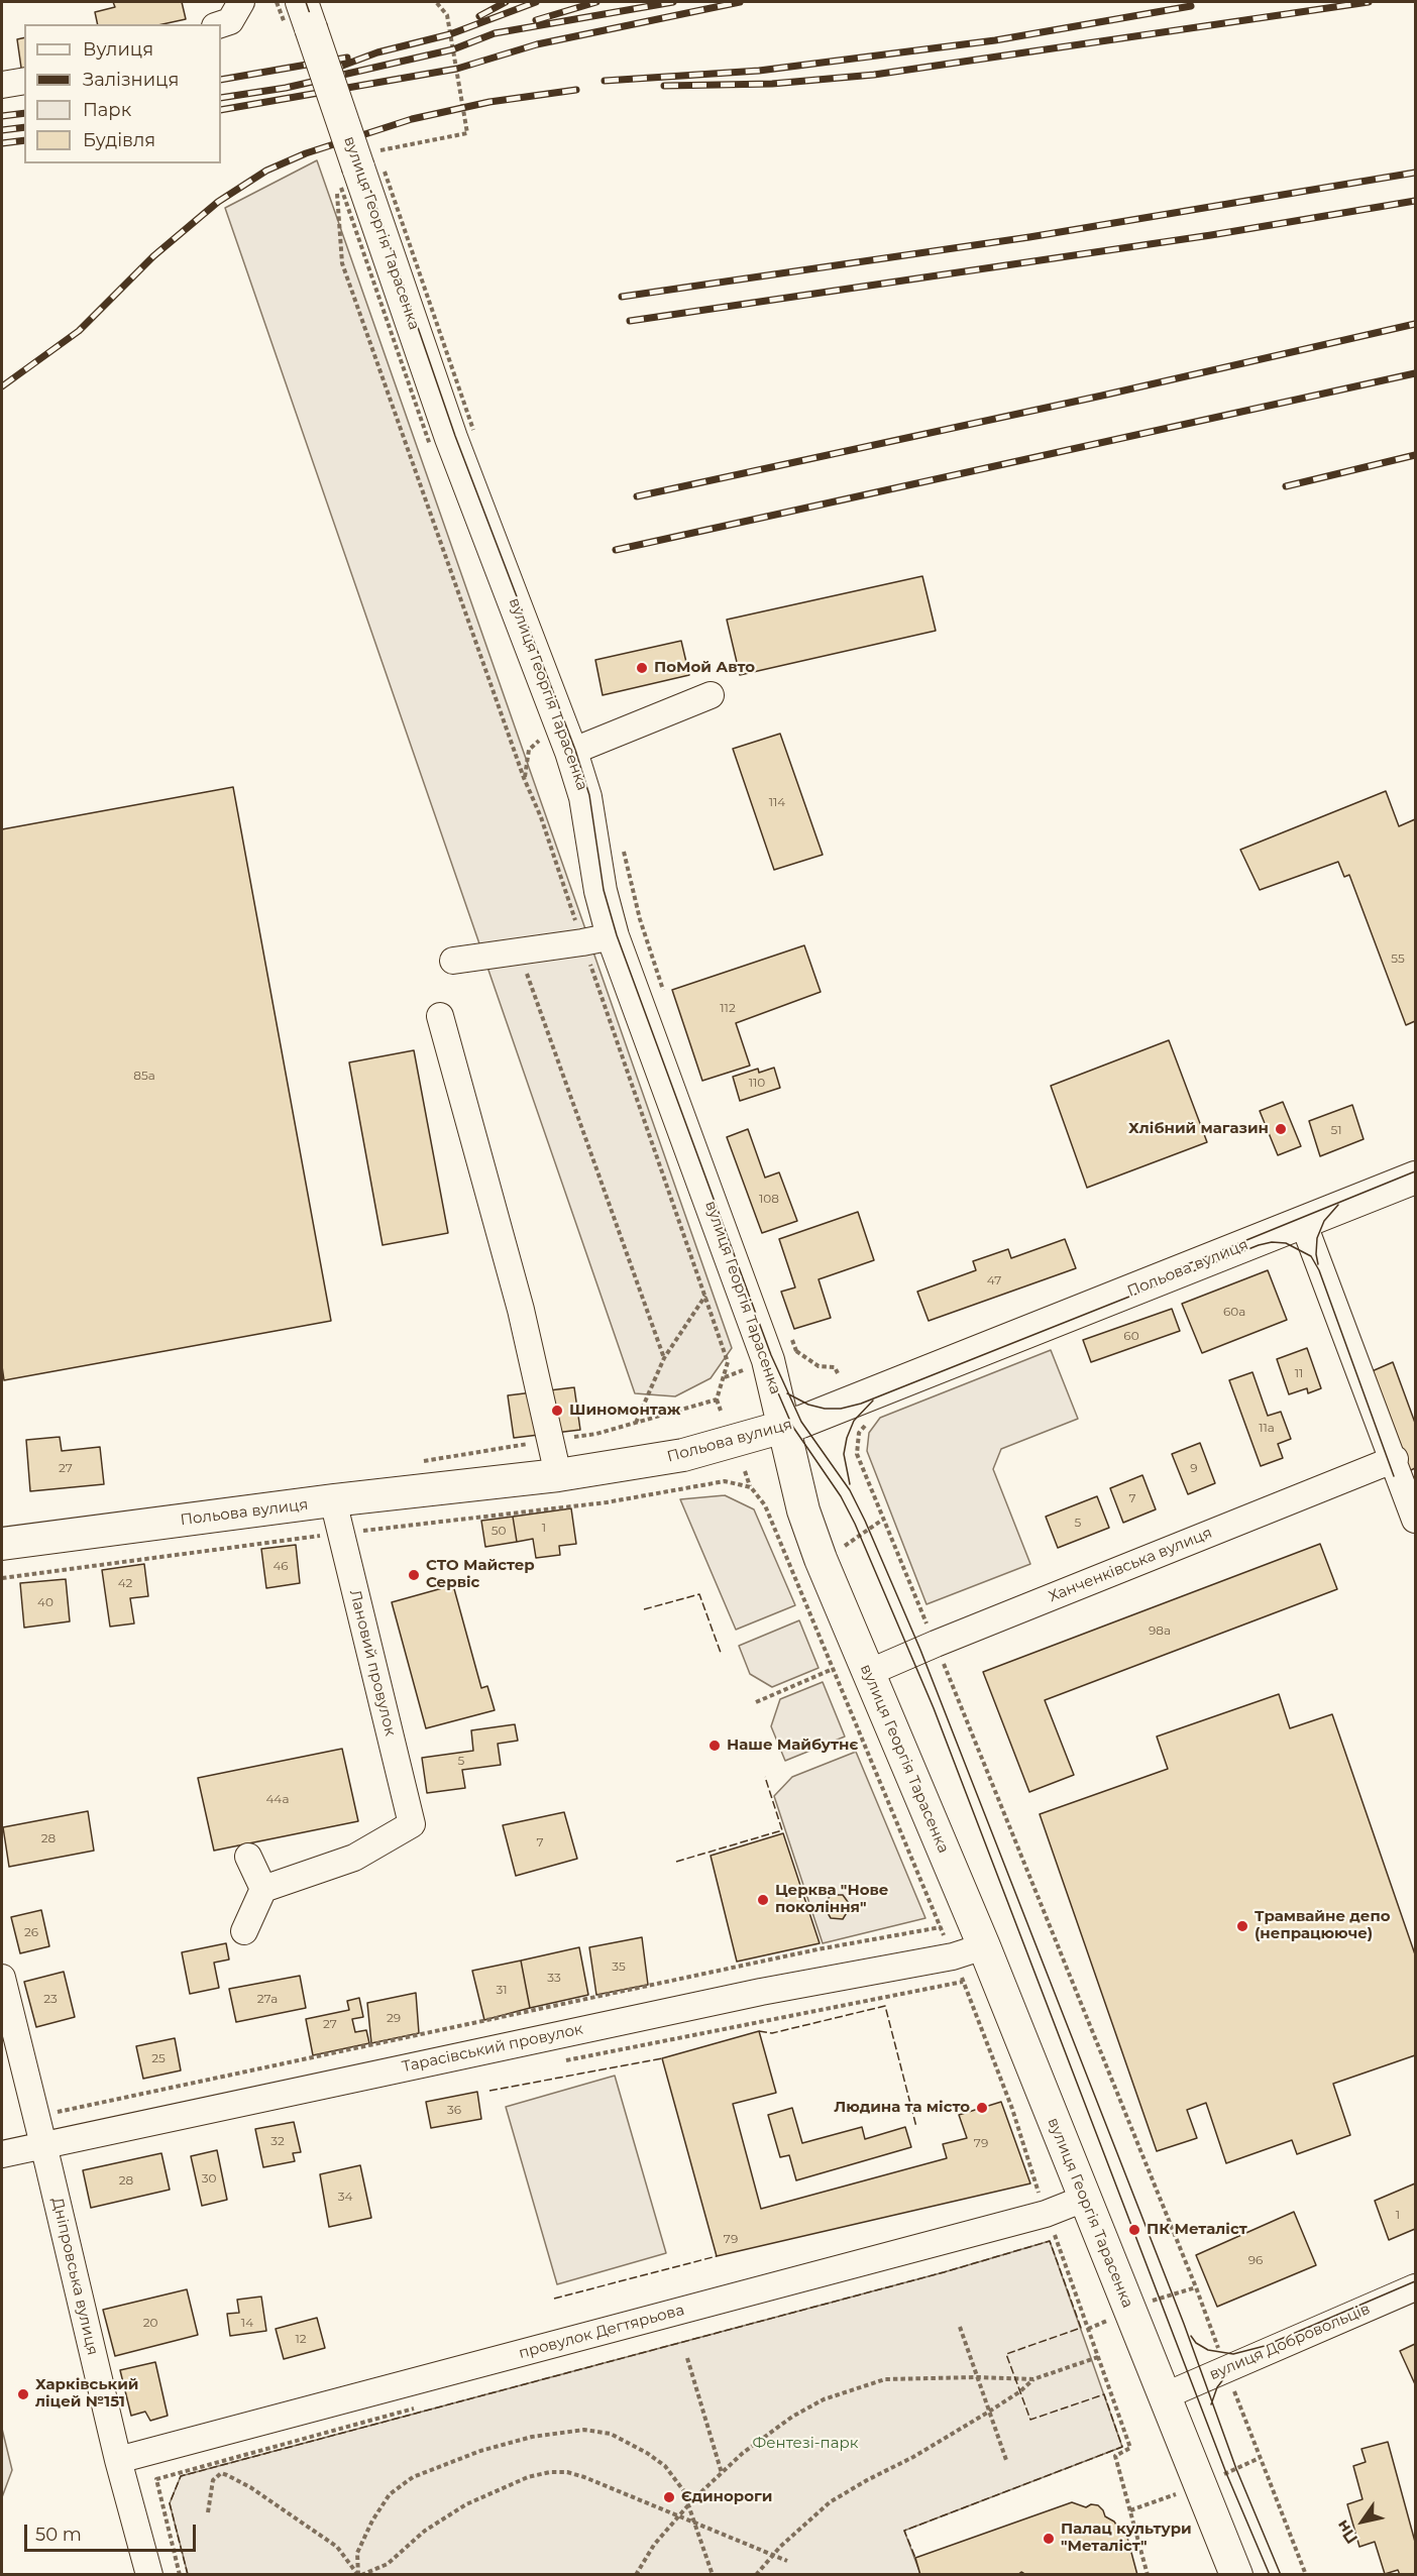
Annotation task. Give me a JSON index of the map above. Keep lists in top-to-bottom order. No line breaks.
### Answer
{"streets":{"main road":["вулиця Георгія Тарасенка","Польова вулиця"],"street":["Ханченківська вулиця","Лановий провулок","Тарасівський провулок","Дніпровська вулиця","провулок Дегтярьова","вулиця Добровольців"]},"crossings":[["вулиця Георгія Тарасенка","Польова вулиця"],["вулиця Георгія Тарасенка","Ханченківська вулиця"],["вулиця Георгія Тарасенка","Тарасівський провулок"],["вулиця Георгія Тарасенка","провулок Дегтярьова"],["вулиця Георгія Тарасенка","вулиця Добровольців"],["Польова вулиця","Лановий провулок"],["Тарасівський провулок","Дніпровська вулиця"],["Дніпровська вулиця","провулок Дегтярьова"]],"parks":["Фентезі-парк"],"places":["ПоМой Авто","Хлібний магазин","Шиномонтаж","СТО Майстер Сервіс","Наше Майбутнє","Церква \"Нове покоління\"","Трамвайне депо (непрацююче)","Людина та місто","ПК Металіст","Харківський ліцей №151","Єдинороги","Палац культури \"Металіст\""],"house_numbers":["114","55","112","85а","110","51","108","47","60а","60","11","11а","27","9","7","5","1","50","46","42","40","98а","5","44а","28","7","26","35","33","31","23","27а","29","27","25","36","32","79","30","28","34","1","79","96","20","14","12"],"legend":["Вулиця","Залізниця","Парк","Будівля"],"scale_bar":"50 m","north":"bottom left"}
